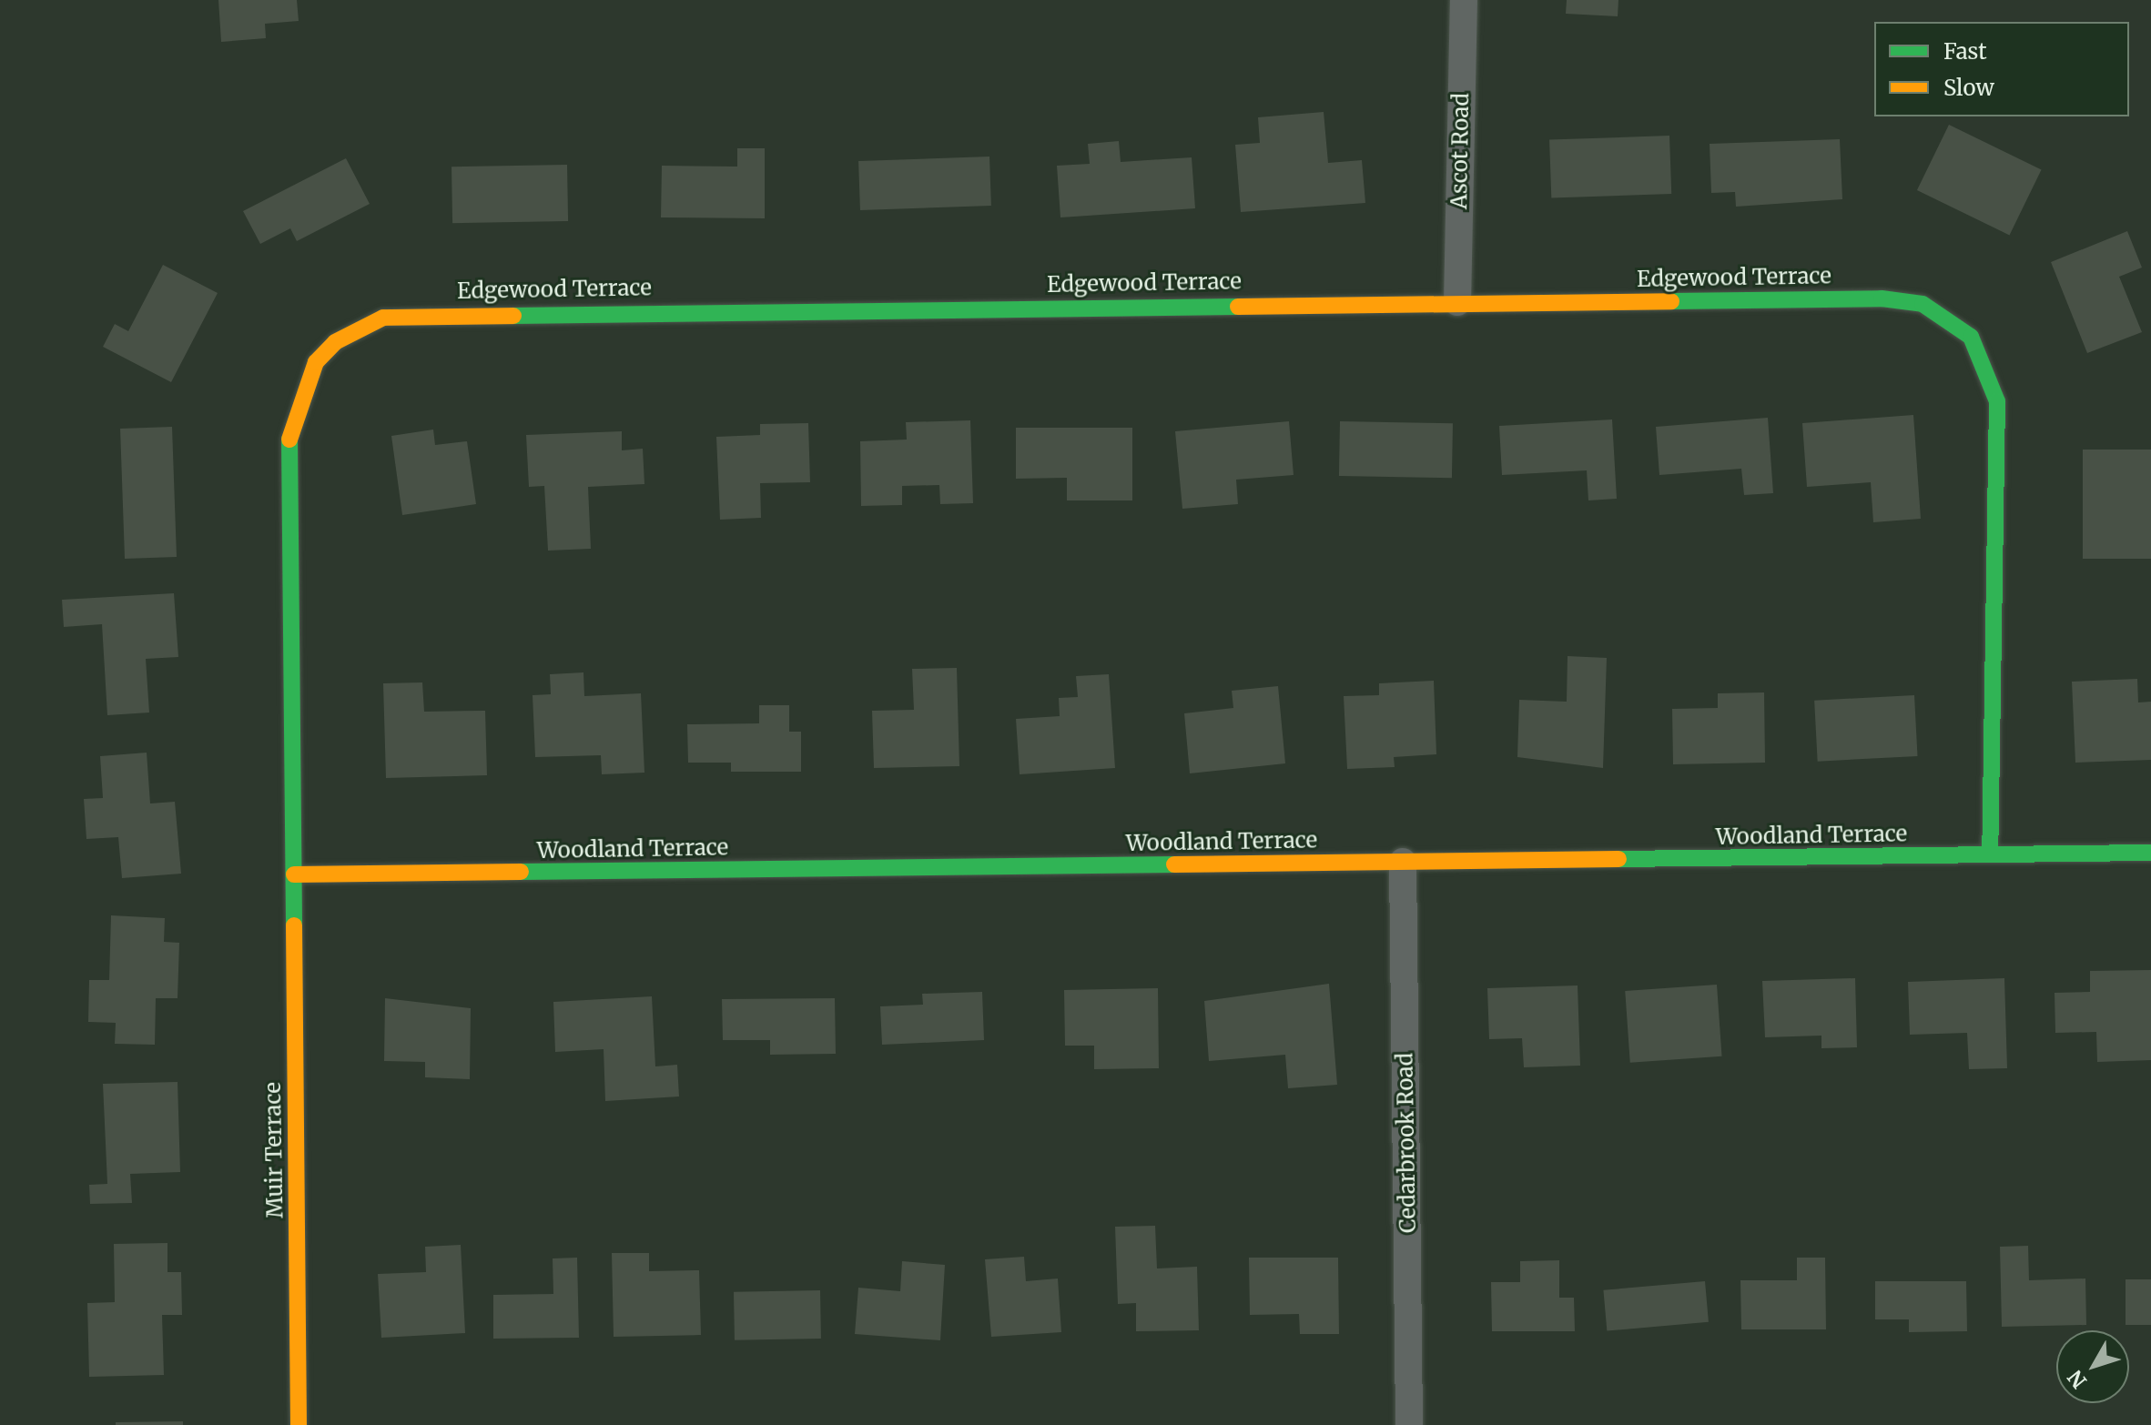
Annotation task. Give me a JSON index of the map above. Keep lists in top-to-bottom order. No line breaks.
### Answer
{"streets":{"street":["Ascot Road","Edgewood Terrace","Woodland Terrace","Cedarbrook Road","Muir Terrace"]},"crossings":[["Ascot Road","Edgewood Terrace"],["Edgewood Terrace","Woodland Terrace"],["Edgewood Terrace","Muir Terrace"],["Woodland Terrace","Cedarbrook Road"],["Woodland Terrace","Muir Terrace"]],"legend":["Fast","Slow"],"north":"bottom left"}
